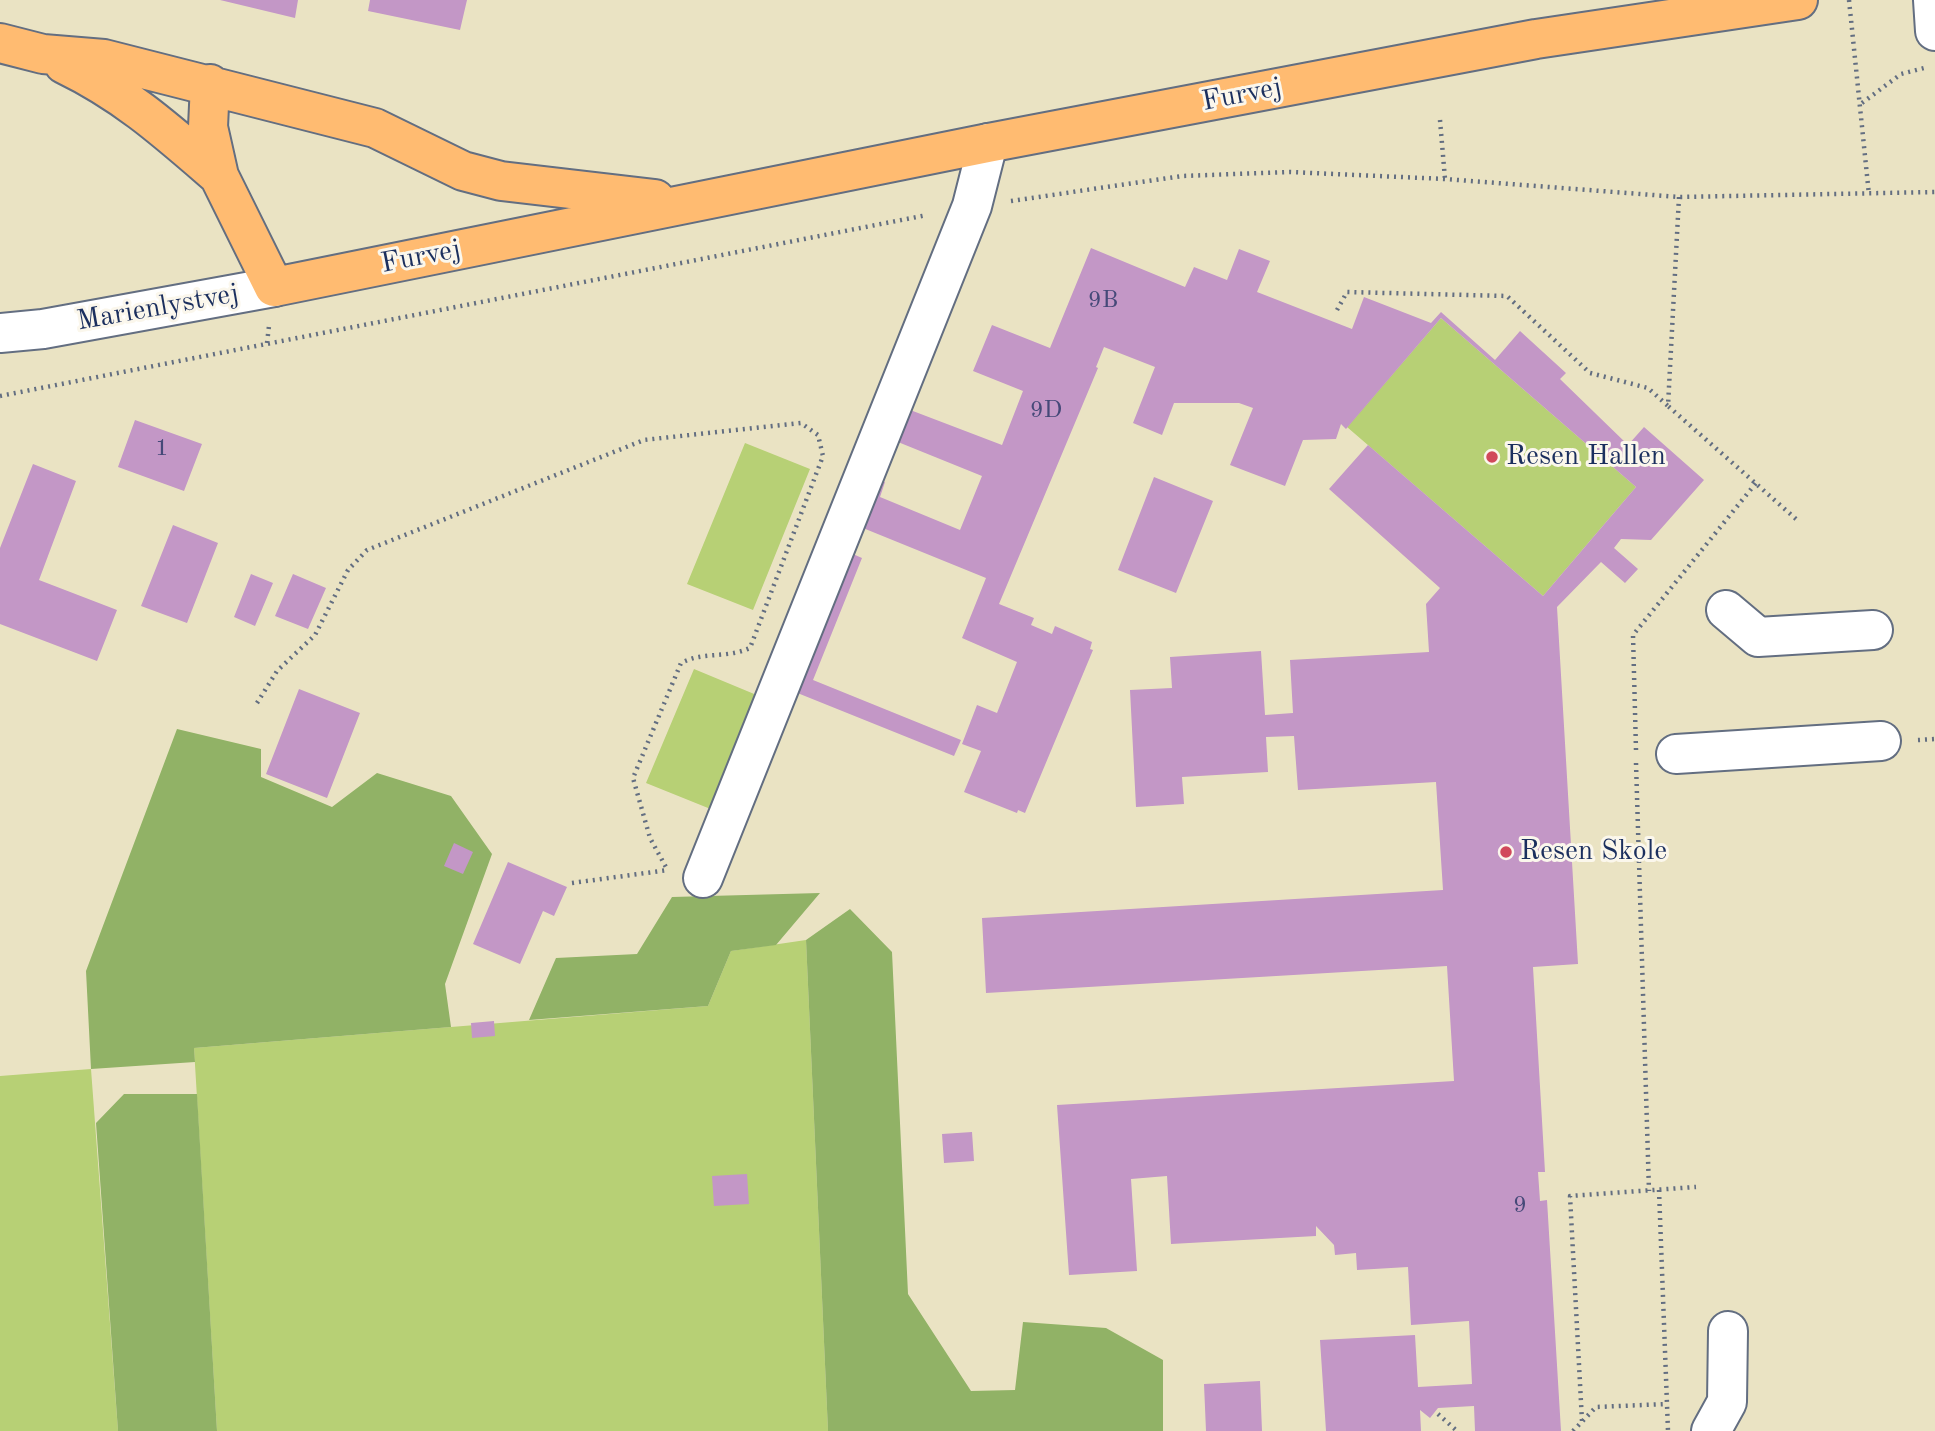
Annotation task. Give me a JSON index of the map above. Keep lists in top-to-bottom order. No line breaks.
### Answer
{"streets":{"main road":["Furvej"],"street":["Marienlystvej"]},"crossings":[["Furvej","Marienlystvej"]],"places":["Resen Hallen","Resen Skole"],"house_numbers":["9B","9D","1","9"]}
